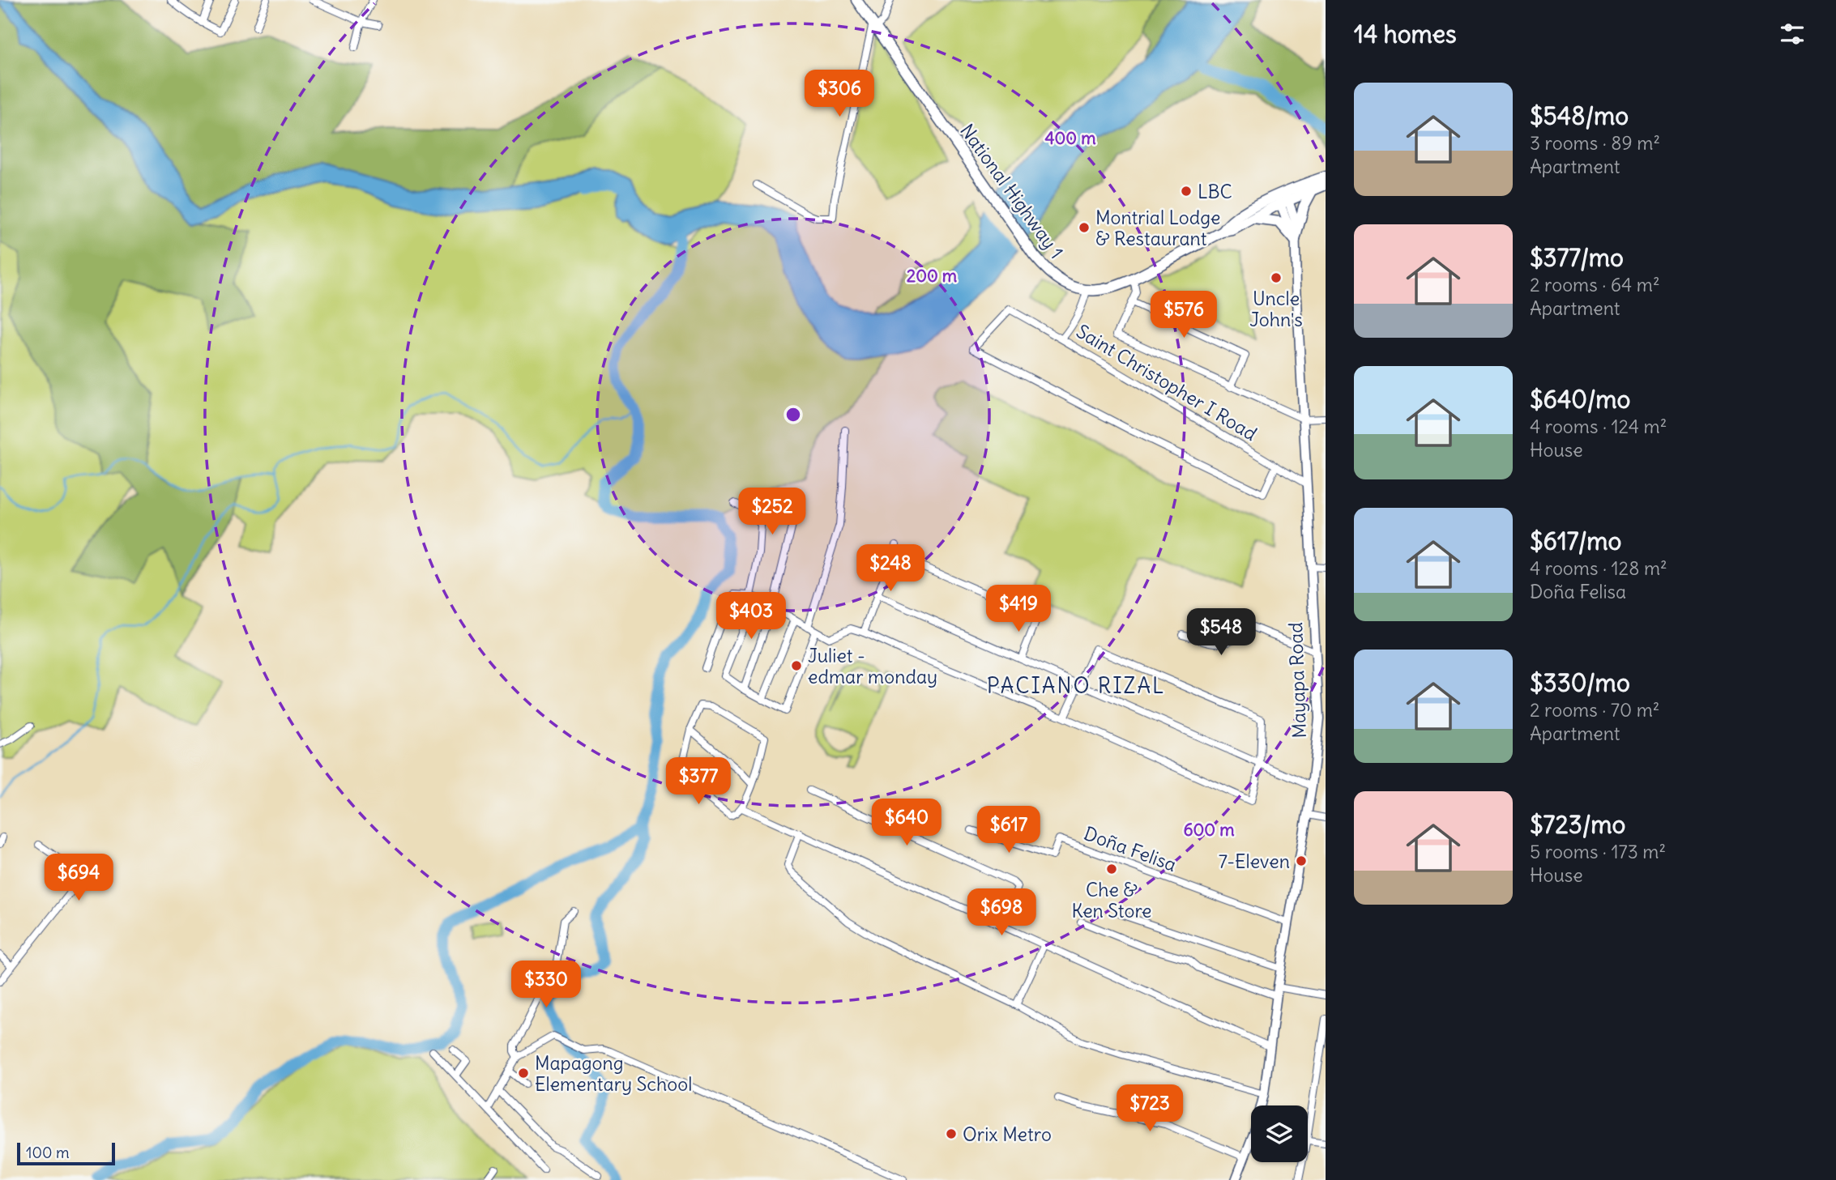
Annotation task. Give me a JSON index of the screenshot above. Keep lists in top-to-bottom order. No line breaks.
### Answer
{"streets":{"highway":["National Highway 1"],"main road":["Mayapa Road"],"street":["Saint Christopher I Road","Doña Felisa"]},"crossings":[["National Highway 1","Mayapa Road"],["Saint Christopher I Road","Mayapa Road"],["Mayapa Road","Doña Felisa"]],"districts":["PACIANO RIZAL"],"places":["LBC","Montrial Lodge & Restaurant","Uncle John's","Juliet - edmar monday","7-Eleven","Che & Ken Store","Mapagong Elementary School","Orix Metro"],"scale_bar":"100 m","page":{"heading":"14 homes","list":[{"name":"$548/mo","note":"3 rooms · 89 m² · Apartment"},{"name":"$377/mo","note":"2 rooms · 64 m² · Apartment"},{"name":"$640/mo","note":"4 rooms · 124 m² · House"},{"name":"$617/mo","note":"4 rooms · 128 m² · Doña Felisa"},{"name":"$330/mo","note":"2 rooms · 70 m² · Apartment"},{"name":"$723/mo","note":"5 rooms · 173 m² · House"}],"price":["$306","$576","$252","$248","$419","$403","$548","$377","$640","$617","$694","$698","$330","$723"],"scale":"100 m"},"rings":["400 m","200 m","600 m"]}
